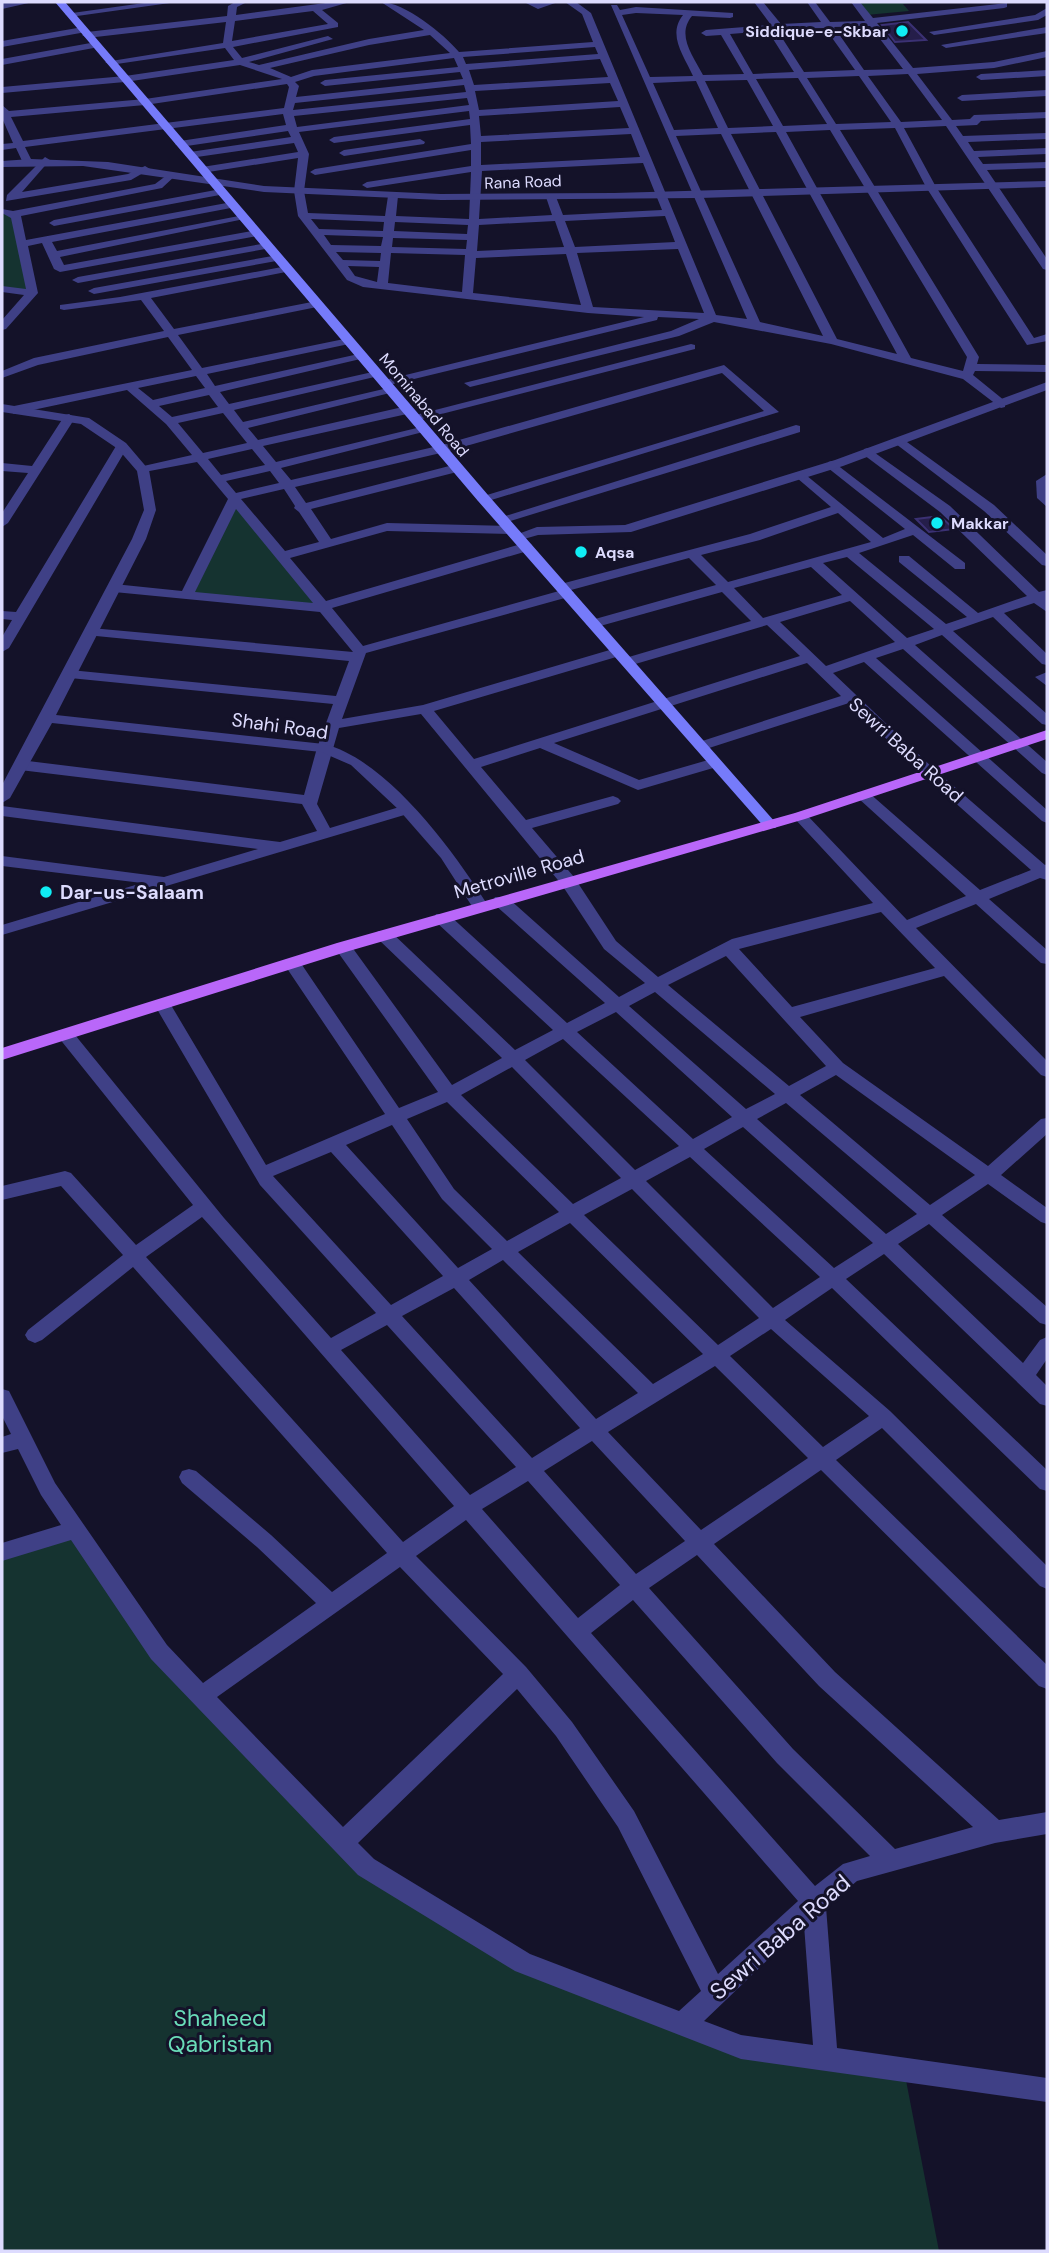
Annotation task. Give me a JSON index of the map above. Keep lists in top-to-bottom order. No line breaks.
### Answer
{"streets":{"main road":["Mominabad Road","Metroville Road"],"street":["Rana Road","Shahi Road","Sewri Baba Road"]},"crossings":[["Rana Road","Mominabad Road"],["Mominabad Road","Metroville Road"],["Shahi Road","Metroville Road"],["Sewri Baba Road","Metroville Road"]],"parks":["Shaheed Qabristan"],"places":["Siddique-e-Skbar","Makkar","Aqsa","Dar-us-Salaam"]}
